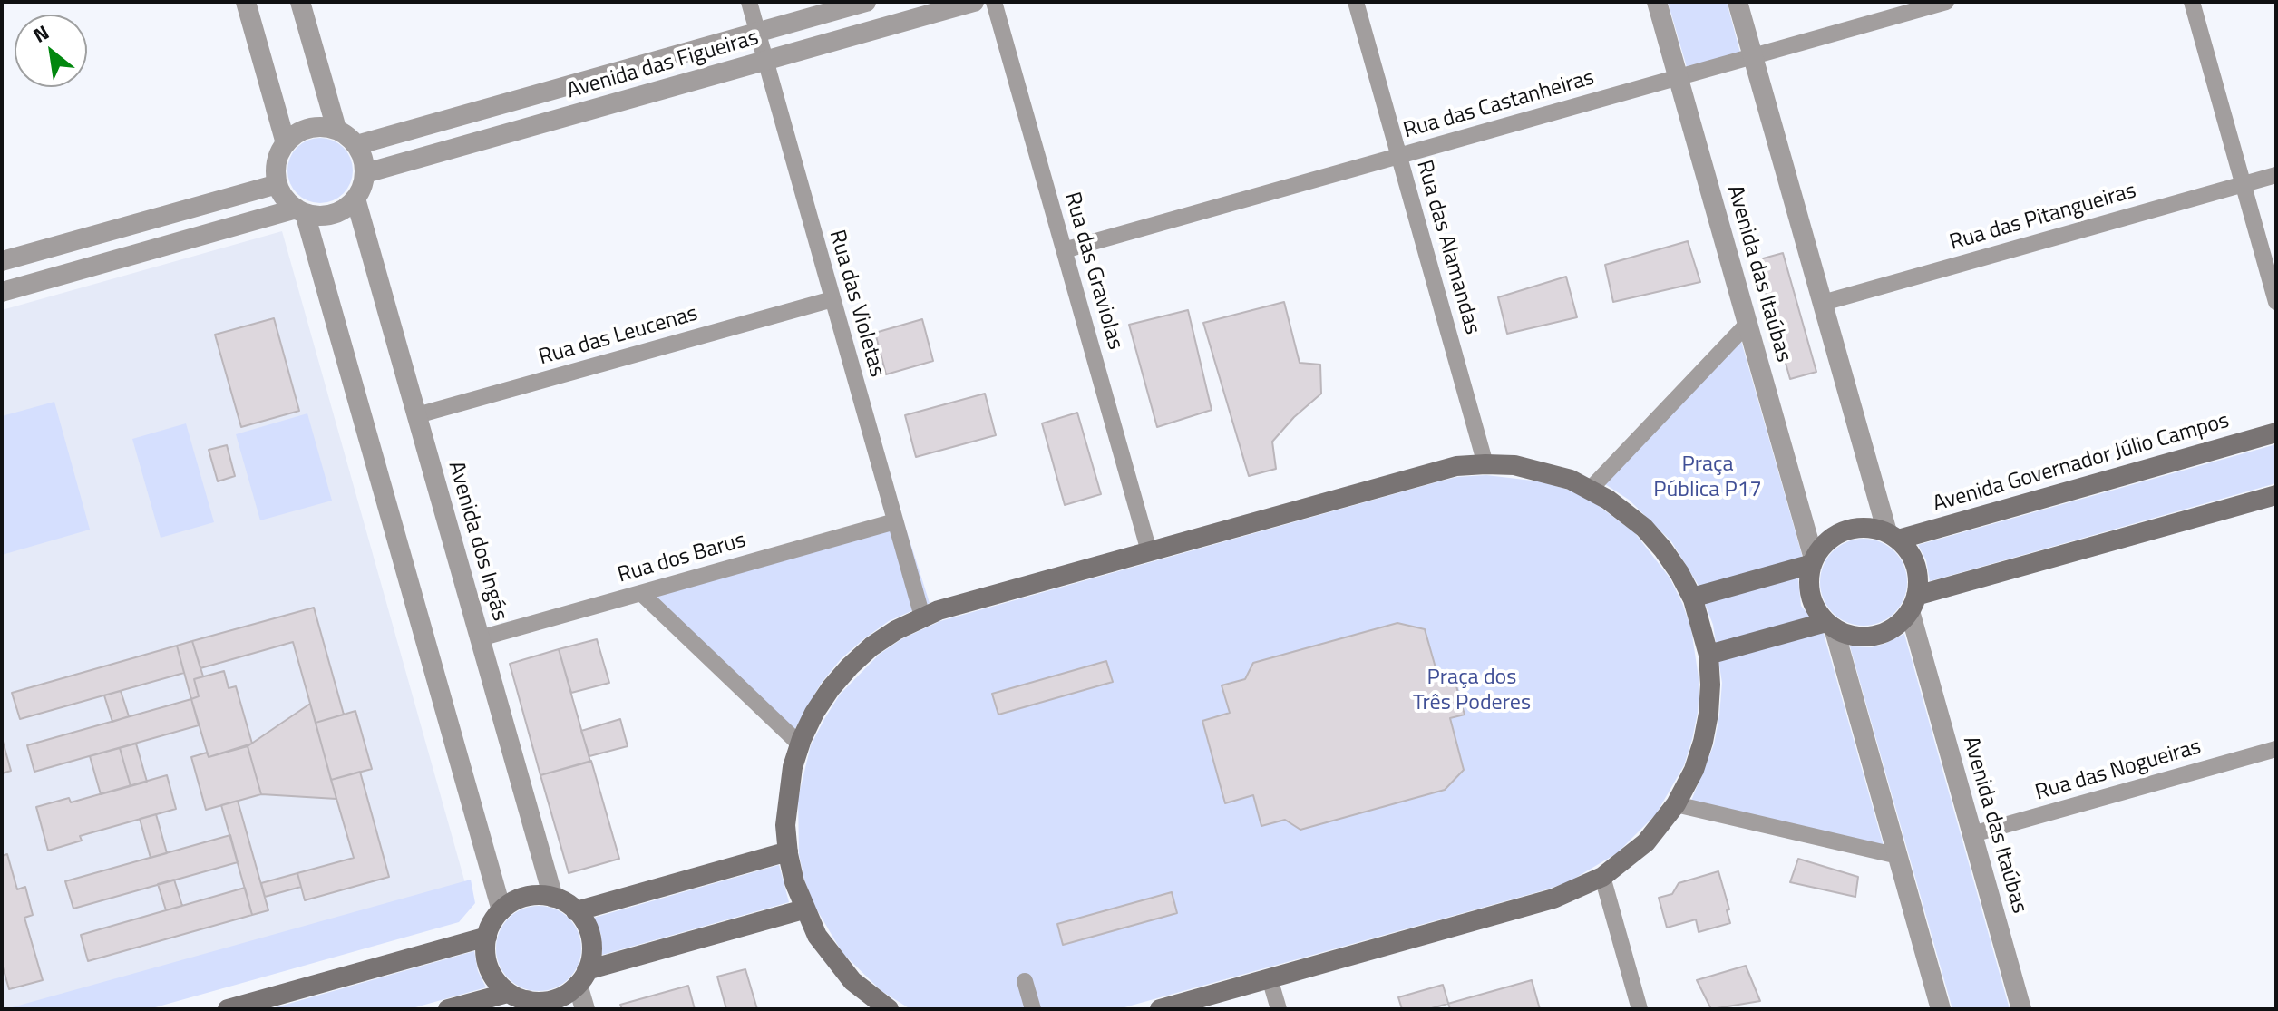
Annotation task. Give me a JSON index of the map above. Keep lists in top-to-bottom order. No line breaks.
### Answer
{"streets":{"main road":["Avenida Governador Júlio Campos"],"street":["Avenida das Figueiras","Rua das Castanheiras","Rua das Pitangueiras","Rua das Alamandas","Rua das Graviolas","Avenida das Itaúbas","Rua das Violetas","Rua das Leucenas","Avenida dos Ingás","Rua dos Barus","Rua das Nogueiras"]},"crossings":[["Avenida das Figueiras","Rua das Violetas"],["Avenida das Figueiras","Avenida dos Ingás"],["Rua das Castanheiras","Rua das Alamandas"],["Rua das Castanheiras","Rua das Graviolas"],["Rua das Castanheiras","Avenida das Itaúbas"],["Avenida das Itaúbas","Avenida Governador Júlio Campos"],["Avenida das Itaúbas","Rua das Nogueiras"],["Rua das Violetas","Rua das Leucenas"],["Rua das Violetas","Rua dos Barus"],["Rua das Leucenas","Avenida dos Ingás"],["Avenida dos Ingás","Rua dos Barus"]],"parks":["Praça Pública P17","Praça dos Três Poderes"],"north":"top left"}
